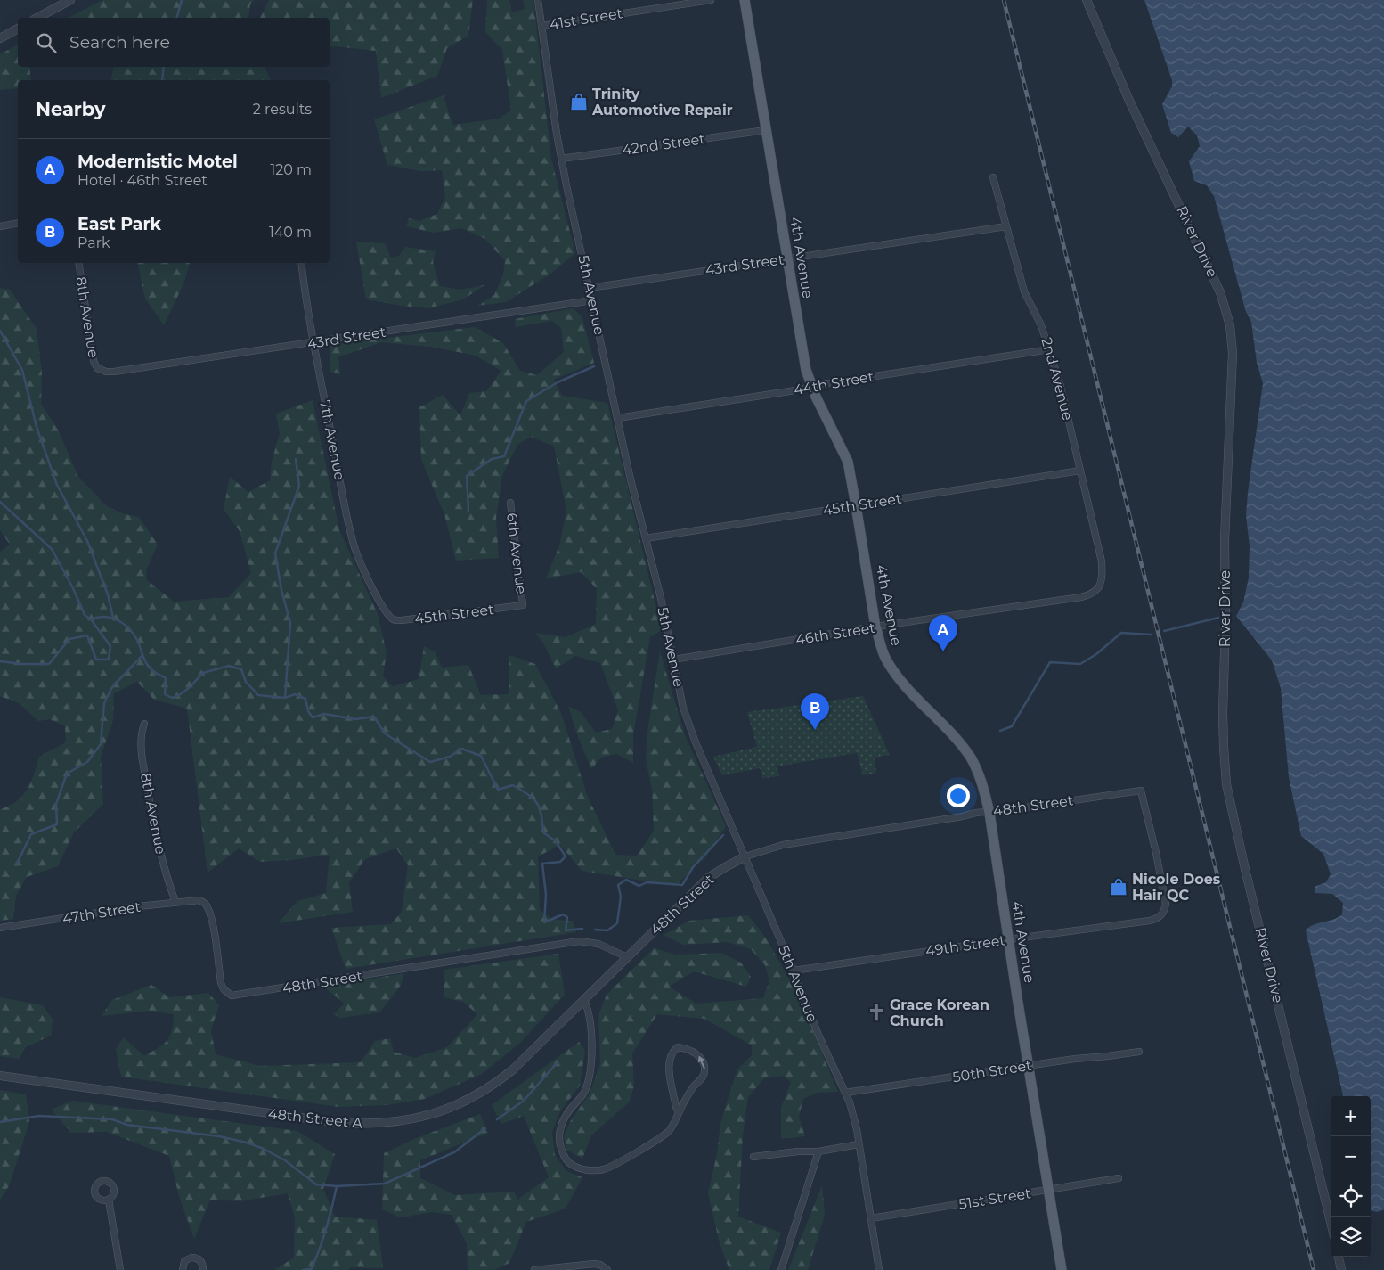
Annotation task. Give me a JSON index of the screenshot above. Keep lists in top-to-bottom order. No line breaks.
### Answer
{"streets":{"main road":["4th Avenue"],"street":["41st Street","42nd Street","River Drive","43rd Street","5th Avenue","8th Avenue","2nd Avenue","44th Street","7th Avenue","45th Street","6th Avenue","46th Street","48th Street","47th Street","49th Street","50th Street","48th Street A","51st Street"]},"crossings":[["41st Street","5th Avenue"],["42nd Street","4th Avenue"],["42nd Street","5th Avenue"],["4th Avenue","43rd Street"],["4th Avenue","44th Street"],["4th Avenue","45th Street"],["4th Avenue","46th Street"],["4th Avenue","48th Street"],["4th Avenue","49th Street"],["4th Avenue","50th Street"],["4th Avenue","51st Street"],["43rd Street","5th Avenue"],["43rd Street","8th Avenue"],["43rd Street","2nd Avenue"],["43rd Street","7th Avenue"],["5th Avenue","44th Street"],["5th Avenue","45th Street"],["5th Avenue","46th Street"],["5th Avenue","48th Street"],["5th Avenue","49th Street"],["5th Avenue","50th Street"],["5th Avenue","51st Street"],["8th Avenue","47th Street"],["2nd Avenue","44th Street"],["2nd Avenue","45th Street"],["2nd Avenue","46th Street"],["7th Avenue","45th Street"],["45th Street","6th Avenue"],["48th Street","47th Street"],["48th Street","49th Street"],["48th Street","48th Street A"]],"places":{"shop":["Trinity Automotive Repair","Nicole Does Hair QC"],"church":["Grace Korean Church"]},"page":{"search":"Search here","heading":["Nearby","2 results"],"list":[{"mark":"A","name":"Modernistic Motel","note":"Hotel · 46th Street","value":"120 m"},{"mark":"B","name":"East Park","note":"Park","value":"140 m"}],"pins":["A","B"],"map_buttons":["+","−"]}}
